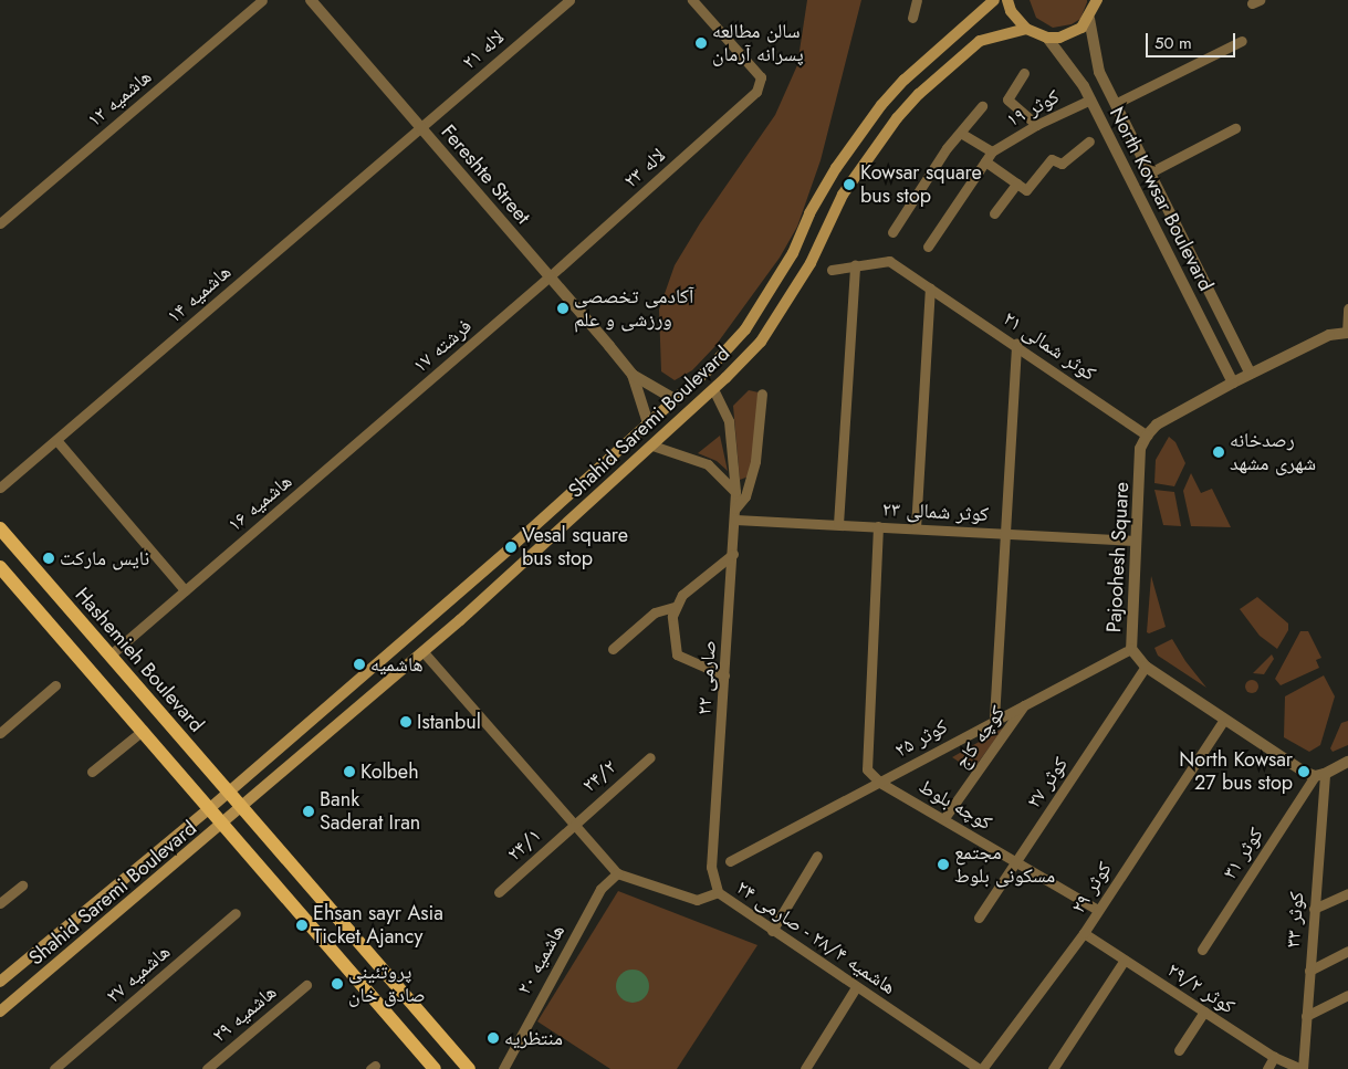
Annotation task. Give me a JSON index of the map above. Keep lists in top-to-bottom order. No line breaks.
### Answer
{"streets":{"main road":["Shahid Saremi Boulevard","Hashemieh Boulevard"],"street":["لاله ۲۱","هاشمیه ۱۲","کوثر ۱۹","لاله ۲۳","Fereshte Street","North Kowsar Boulevard","هاشمیه ۱۴","فرشته ۱۷","کوثر شمالی ۲۱","هاشمیه ۱۶","کوثر شمالی ۲۳","Pajoohesh Square","صارمی ۲۲","کوچه کاج","کوثر ۲۵","۲۴/۲","کوثر ۲۷","کوچه بلوط","۲۴/۱","کوثر ۳۱","کوثر ۲۹","کوثر ۳۳","هاشمیه ۲۸/۴ - صارمی ۲۴","هاشمیه ۲۰","هاشمیه ۲۷","کوثر ۲۹/۲","هاشمیه ۲۹"]},"crossings":[["لاله ۲۱","Fereshte Street"],["لاله ۲۱","هاشمیه ۱۴"],["کوثر ۱۹","North Kowsar Boulevard"],["لاله ۲۳","Fereshte Street"],["لاله ۲۳","فرشته ۱۷"],["Fereshte Street","هاشمیه ۱۴"],["Fereshte Street","فرشته ۱۷"],["Fereshte Street","Shahid Saremi Boulevard"],["فرشته ۱۷","هاشمیه ۱۶"],["کوثر شمالی ۲۱","Pajoohesh Square"],["Shahid Saremi Boulevard","Hashemieh Boulevard"],["Shahid Saremi Boulevard","صارمی ۲۲"],["هاشمیه ۱۶","Hashemieh Boulevard"],["کوثر شمالی ۲۳","Pajoohesh Square"],["کوثر شمالی ۲۳","صارمی ۲۲"],["Pajoohesh Square","کوثر ۲۵"],["Pajoohesh Square","کوثر ۲۷"],["Pajoohesh Square","کوثر ۳۱"],["Pajoohesh Square","کوثر ۲۹"],["Pajoohesh Square","کوثر ۳۳"],["صارمی ۲۲","هاشمیه ۲۸/۴ - صارمی ۲۴"],["کوچه کاج","کوثر ۲۵"],["کوچه کاج","کوچه بلوط"],["کوثر ۲۵","کوچه بلوط"],["۲۴/۲","۲۴/۱"],["کوثر ۲۷","کوچه بلوط"],["کوچه بلوط","کوثر ۲۹"],["کوثر ۳۱","کوثر ۳۳"],["کوثر ۲۹","هاشمیه ۲۸/۴ - صارمی ۲۴"],["کوثر ۲۹","کوثر ۲۹/۲"],["کوثر ۳۳","کوثر ۲۹/۲"],["هاشمیه ۲۸/۴ - صارمی ۲۴","هاشمیه ۲۰"]],"places":["سالن مطالعه پسرانه آرمان","Kowsar square bus stop","آکادمی تخصصی ورزشی و علم","رصدخانه شهری مشهد","Vesal square bus stop","نایس مارکت","هاشمیه","Istanbul","Kolbeh","North Kowsar 27 bus stop","Bank Saderat Iran","مجتمع مسکونی بلوط","Ehsan sayr Asia Ticket Ajancy","پروتئینی صادق خان","منتظریه"],"scale_bar":"50 m"}
